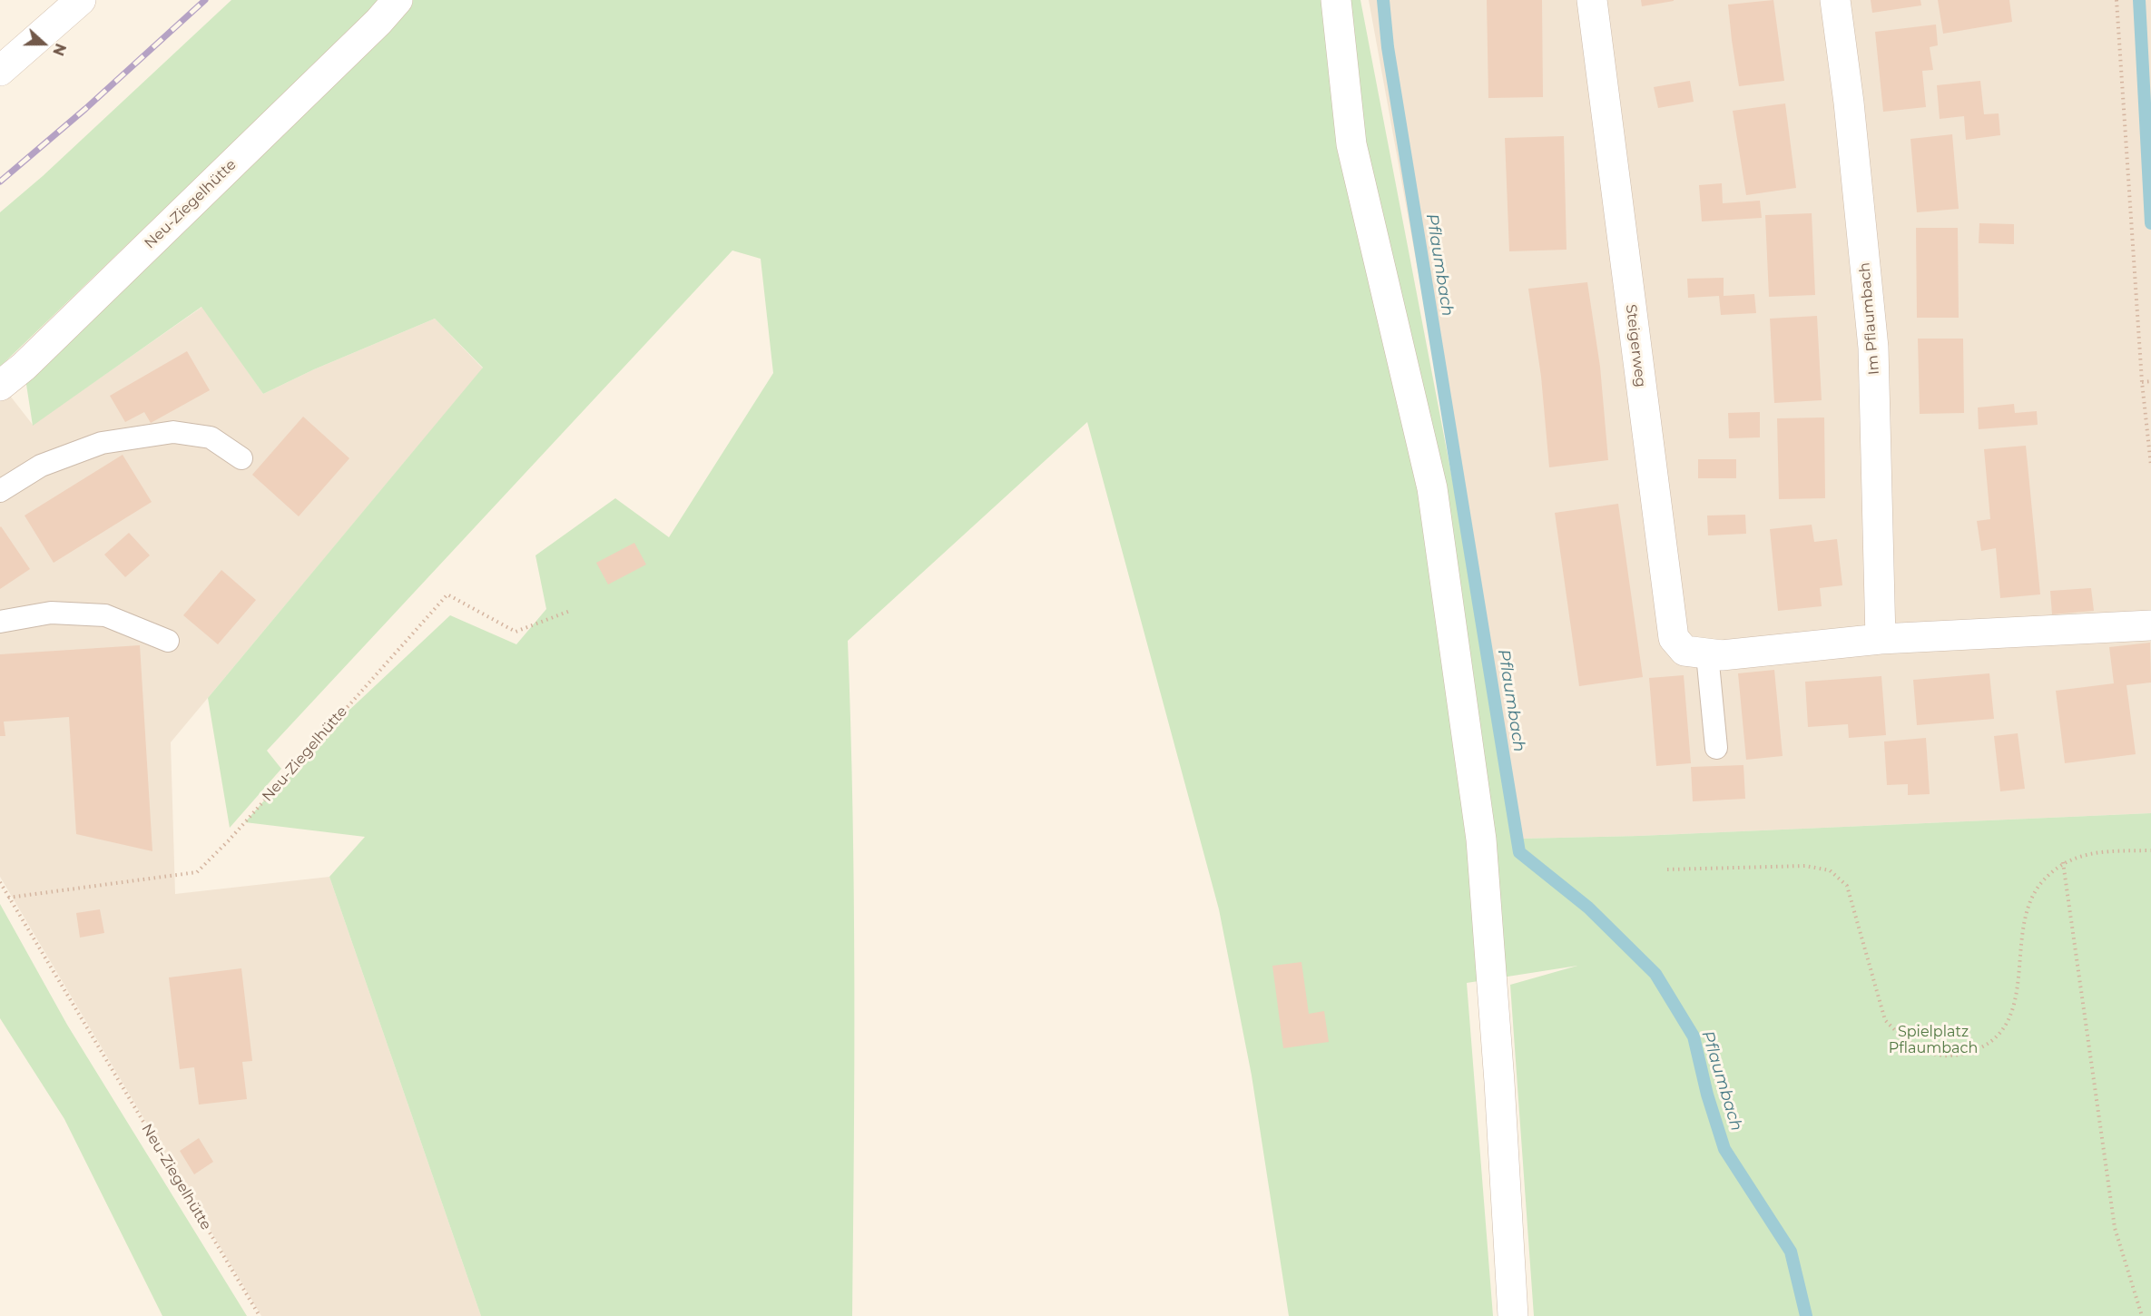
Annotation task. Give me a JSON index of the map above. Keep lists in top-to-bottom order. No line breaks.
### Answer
{"streets":{"street":["Neu-Ziegelhütte","Im Pflaumbach","Steigerweg"]},"water":["Pflaumbach"],"parks":["Spielplatz Pflaumbach"],"north":"right"}
